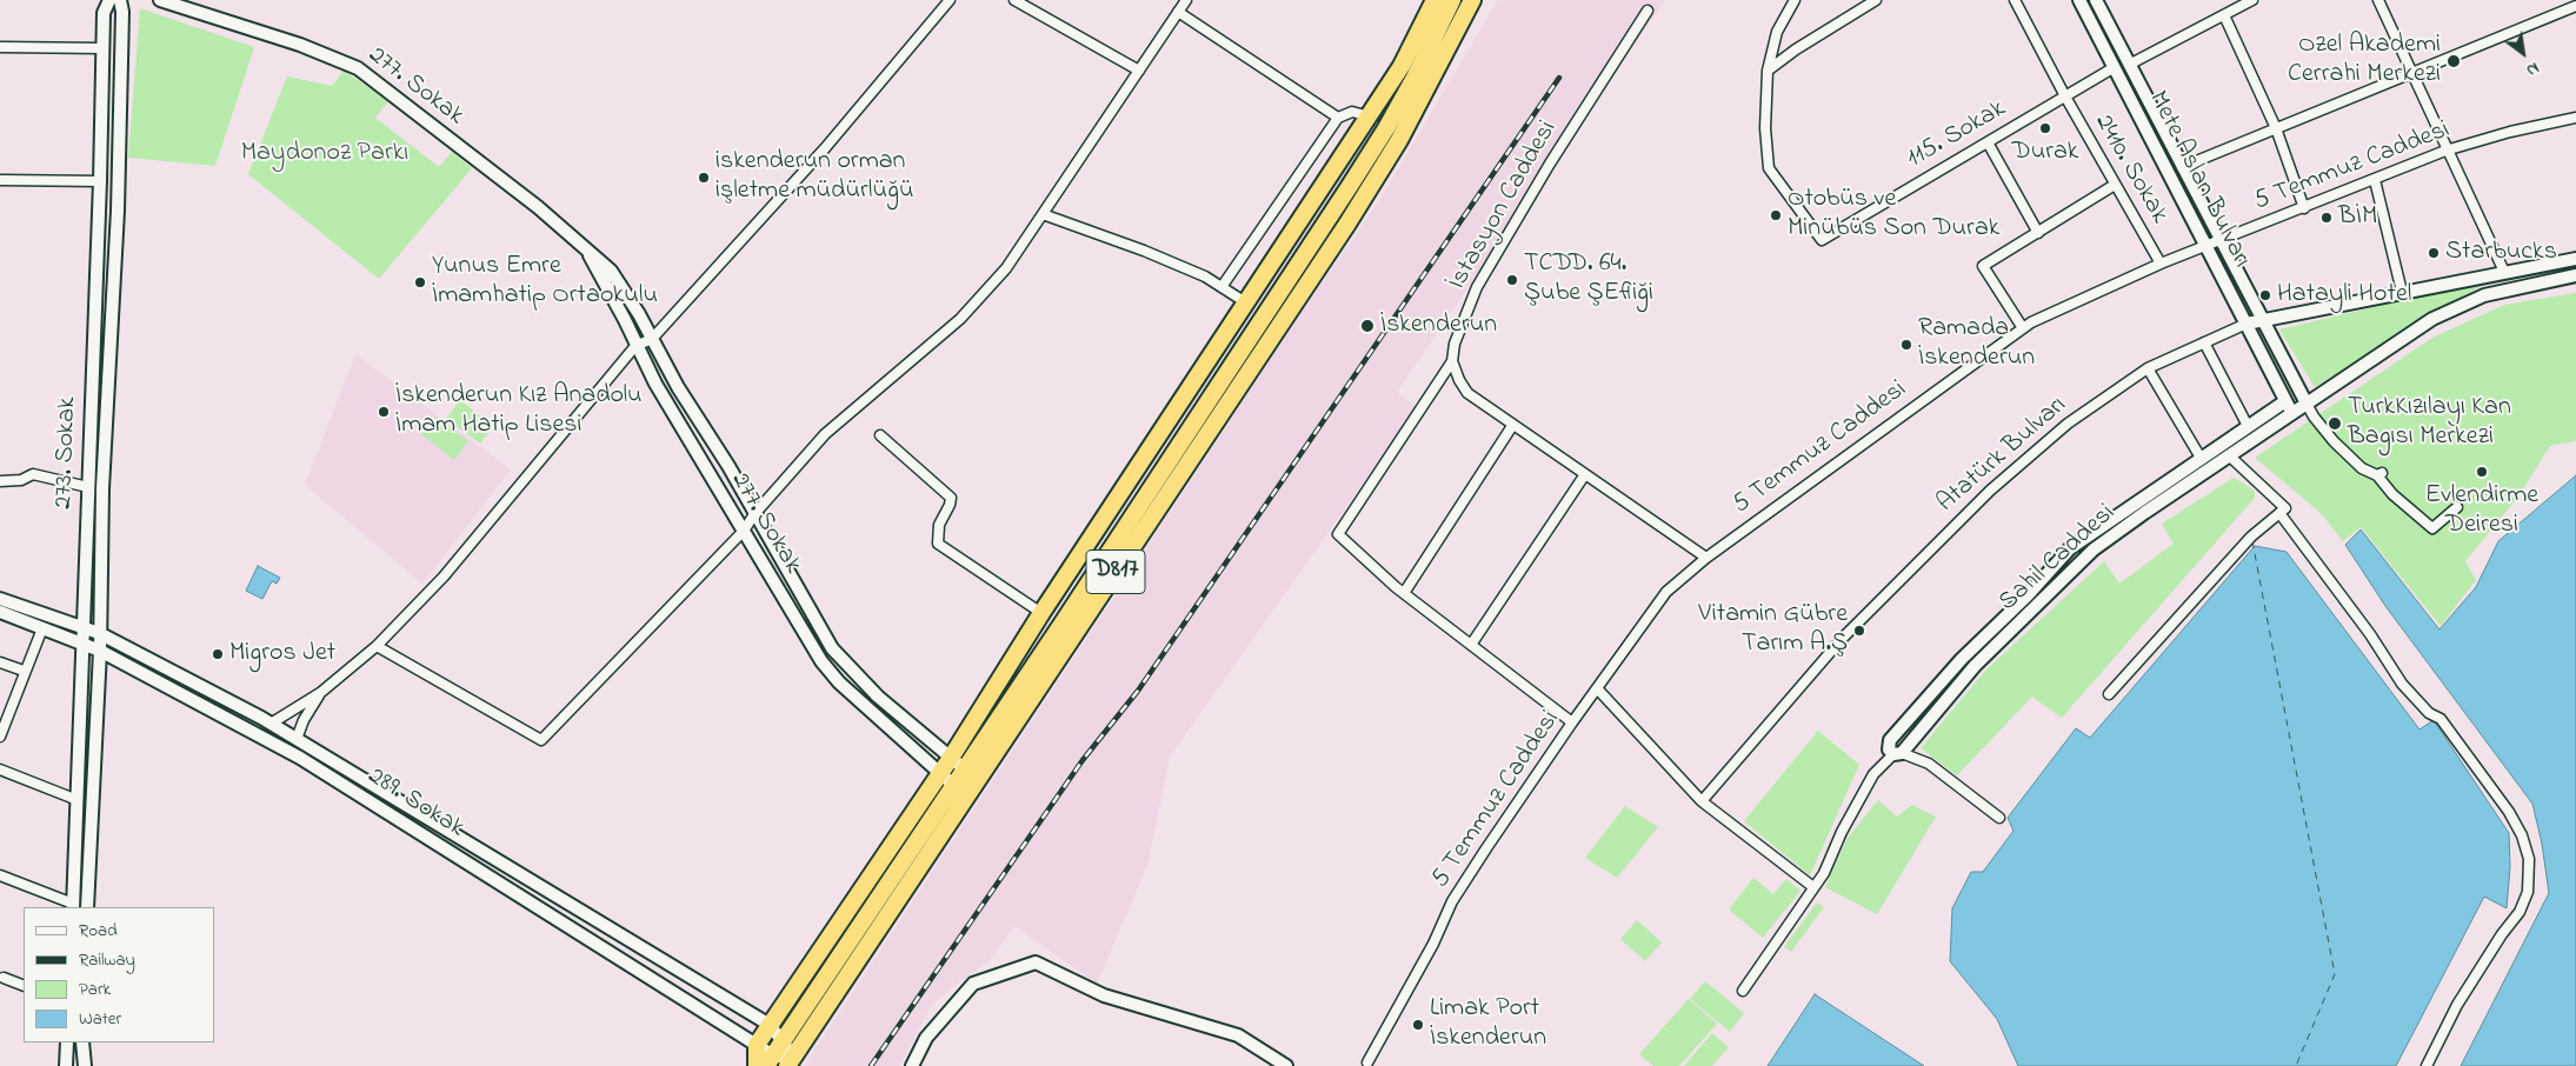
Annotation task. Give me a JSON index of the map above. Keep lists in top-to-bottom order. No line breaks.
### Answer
{"streets":{"highway":["D817"],"street":["277. Sokak","115. Sokak","5 Temmuz Caddesi","2410. Sokak","Mete Aslan Bulvarı","İstasyon Caddesi","273. Sokak","Atatürk Bulvarı","Sahil Caddesi","289. Sokak"]},"crossings":[["277. Sokak","D817"],["115. Sokak","2410. Sokak"],["115. Sokak","Mete Aslan Bulvarı"],["5 Temmuz Caddesi","2410. Sokak"],["5 Temmuz Caddesi","Mete Aslan Bulvarı"],["Mete Aslan Bulvarı","Atatürk Bulvarı"],["Mete Aslan Bulvarı","Sahil Caddesi"],["273. Sokak","289. Sokak"],["D817","289. Sokak"]],"parks":["Maydonoz Parkı"],"places":["Ozel Akademi Cerrahi Merkezi","Durak","iskenderun orman işletme müdürlüğü","Otobüs ve Minübüs Son Durak","BİM","Starbucks","TCDD. 64. Şube ŞEfliği","Yunus Emre İmamhatip Ortaokulu","Hatayli Hotel","İskenderun","Ramada İskenderun","İskenderun Kız Anadolu İmam Hatip Lisesi","TurkKızılayı Kan Bagısı Merkezi","Evlendirme Deiresi","Vitamin Gübre Tarım A.Ş","Migros Jet","Limak Port İskenderun"],"legend":["Road","Railway","Park","Water"],"north":"bottom right"}
